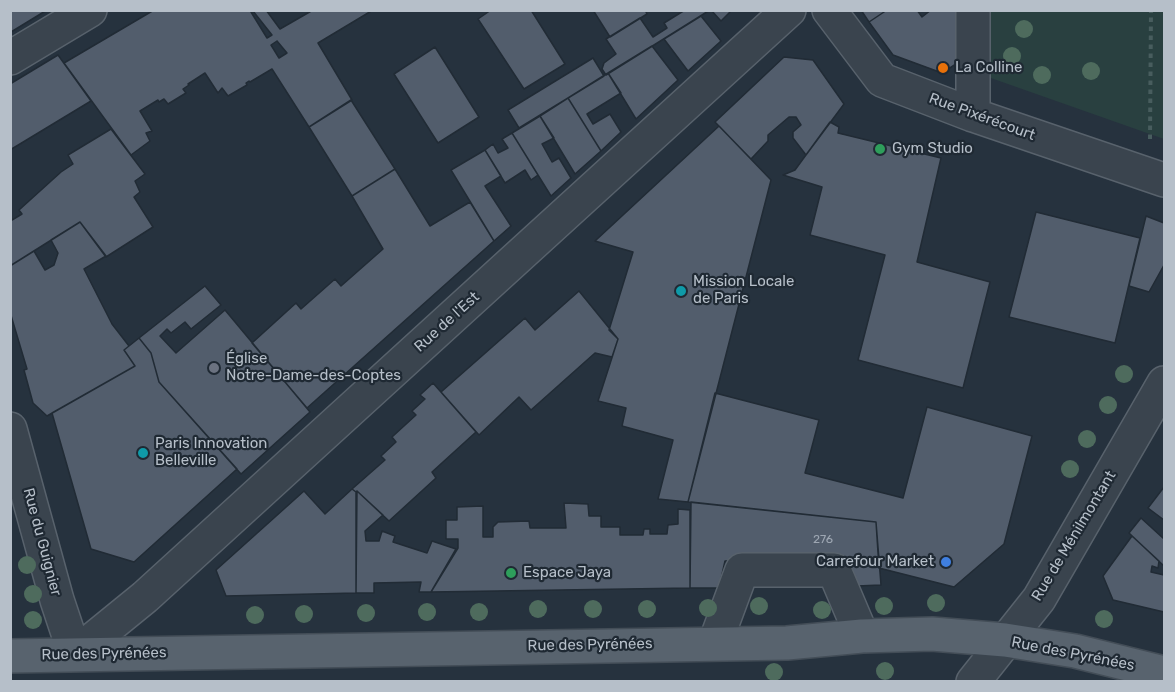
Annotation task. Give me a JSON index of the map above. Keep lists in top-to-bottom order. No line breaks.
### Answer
{"streets":{"main road":["Rue des Pyrénées"],"street":["Rue Pixérécourt","Rue de l'Est","Rue de Ménilmontant","Rue du Guignier"]},"crossings":[["Rue de l'Est","Rue du Guignier"],["Rue de l'Est","Rue des Pyrénées"],["Rue de Ménilmontant","Rue des Pyrénées"],["Rue du Guignier","Rue des Pyrénées"]],"places":["La Colline","Gym Studio","Mission Locale de Paris","Église Notre-Dame-des-Coptes","Paris Innovation Belleville","Carrefour Market","Espace Jaya"],"house_numbers":["276"]}
